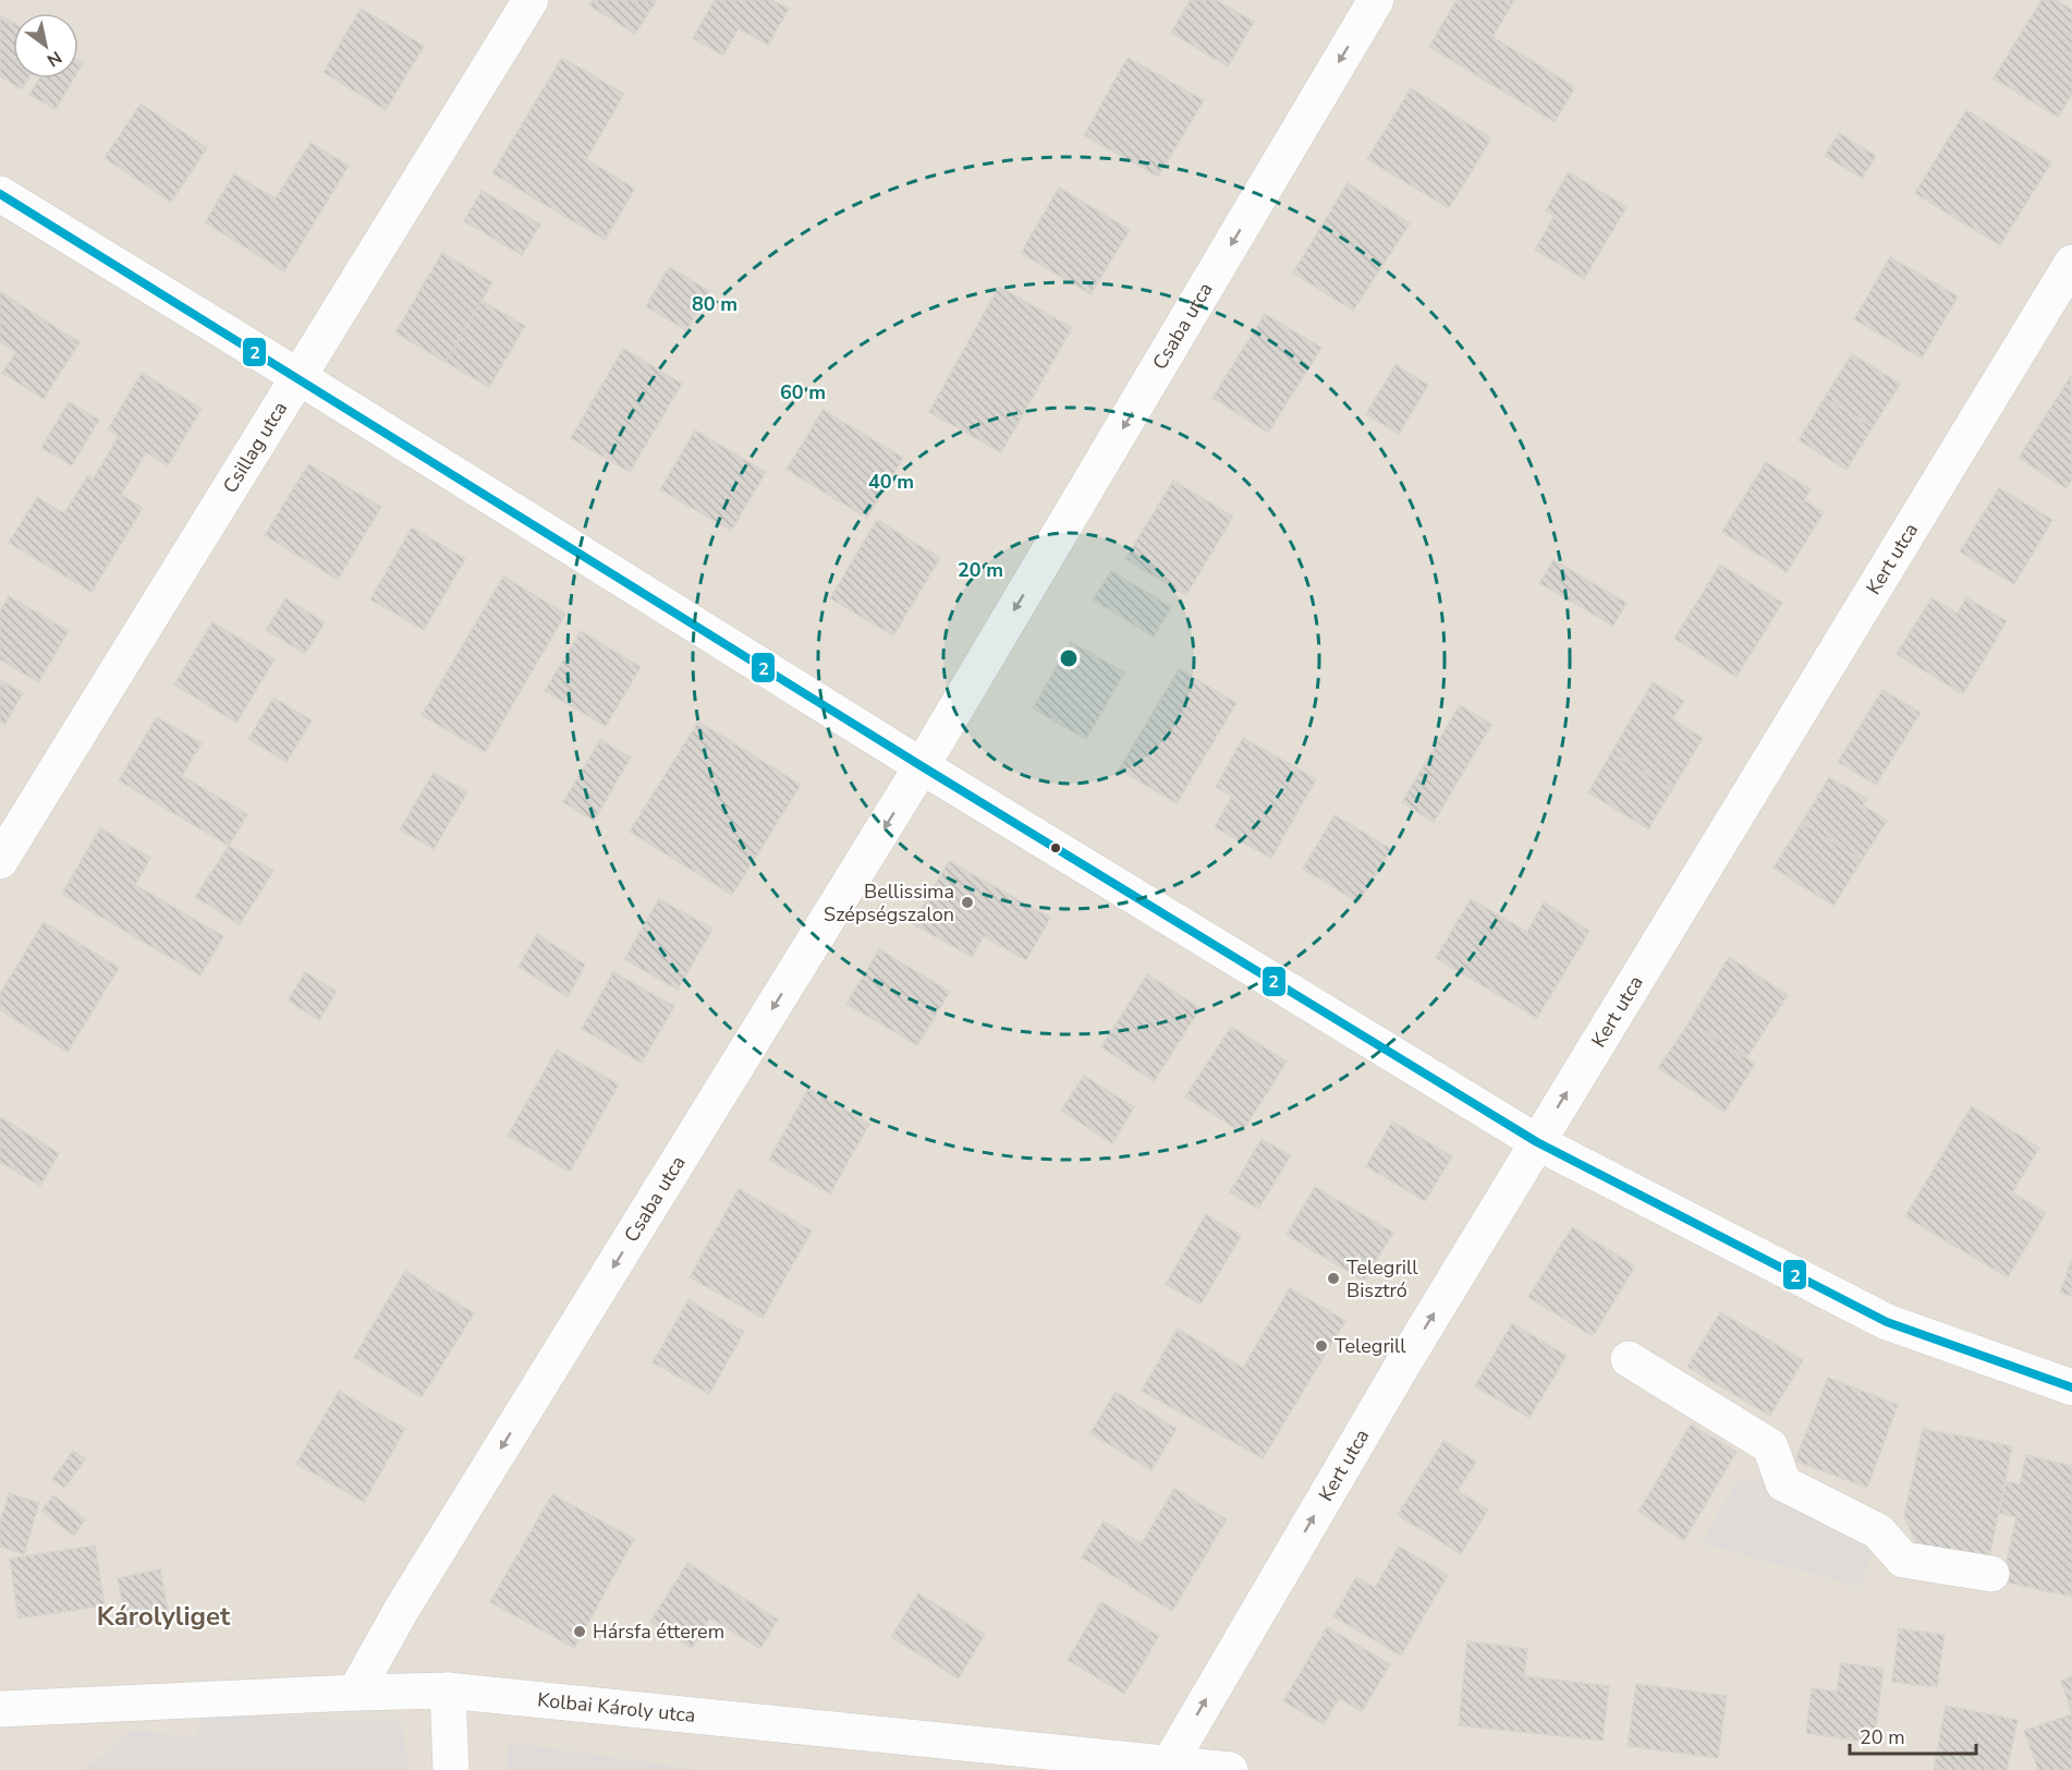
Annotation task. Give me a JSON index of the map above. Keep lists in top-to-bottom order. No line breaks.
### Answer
{"streets":{"street":["Csaba utca","Csillag utca","Kert utca","Kolbai Károly utca"]},"crossings":[["Csaba utca","Kolbai Károly utca"],["Kert utca","Kolbai Károly utca"]],"one_way":["Csaba utca","Kert utca"],"districts":["Károlyliget"],"places":["Bellissima Szépségszalon","Telegrill Bisztró","Telegrill","Hársfa étterem"],"lines":["transit line 2"],"scale_bar":"20 m","north":"bottom right","rings":["80 m","60 m","40 m","20 m"]}
